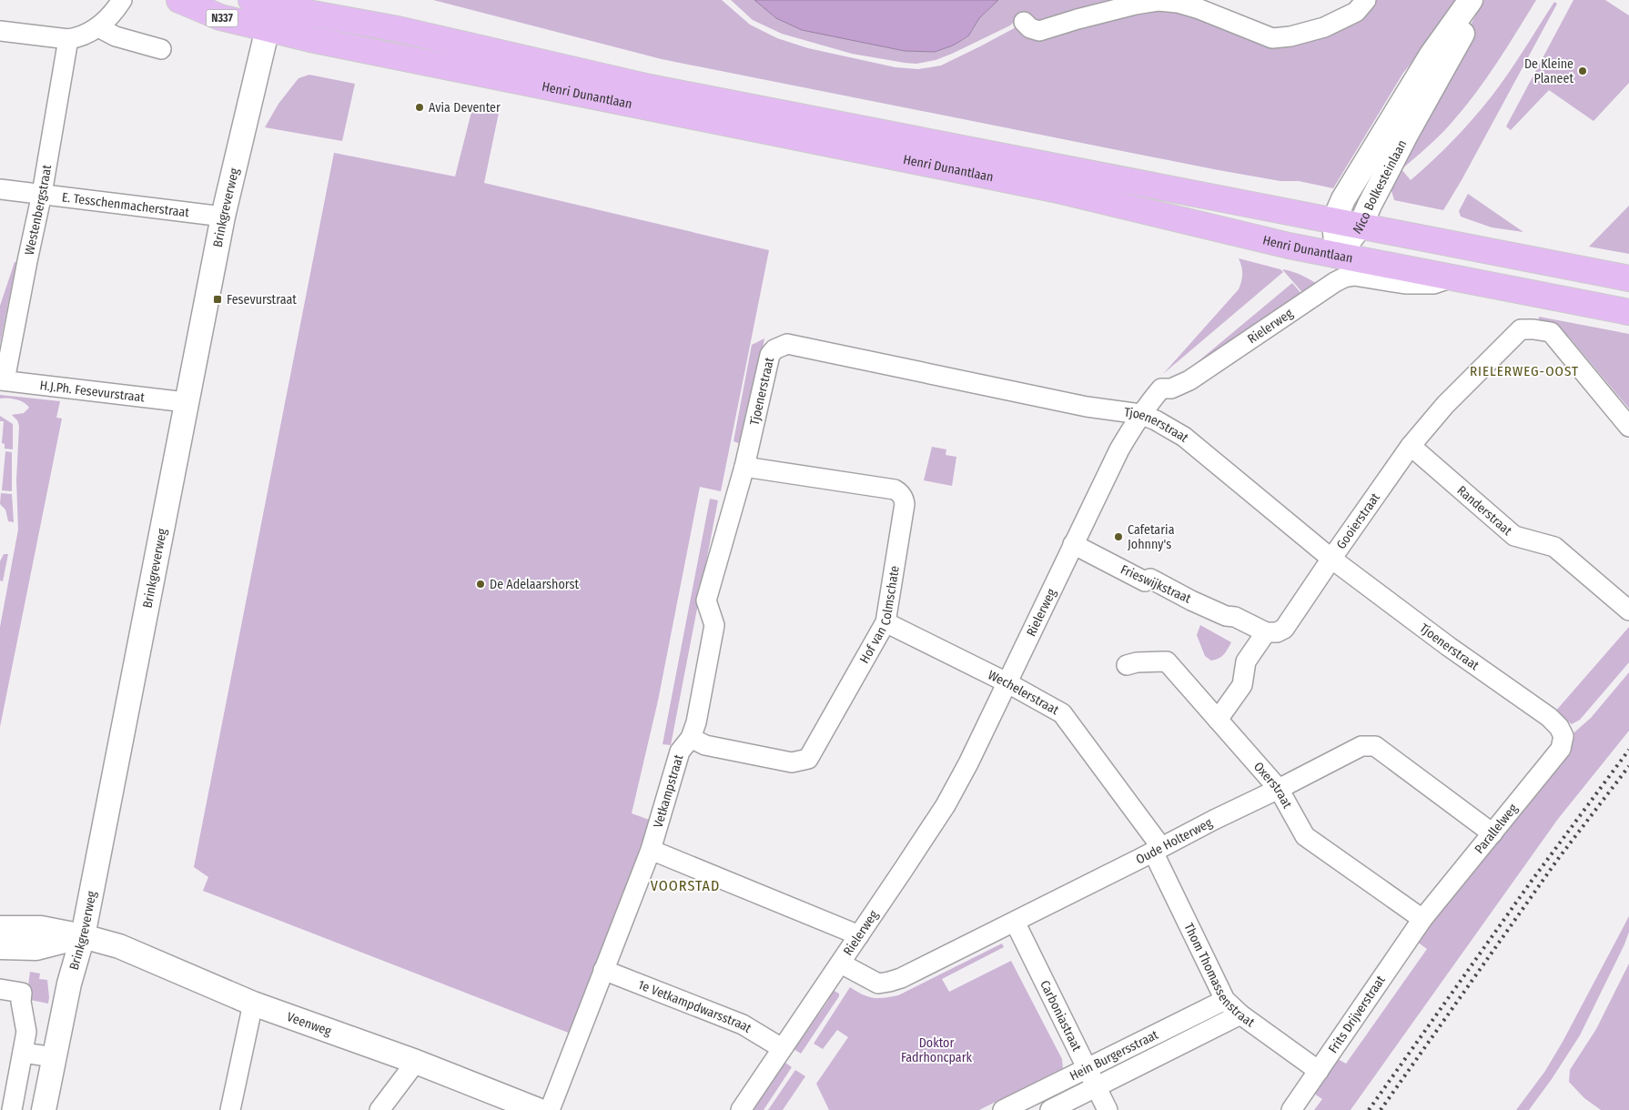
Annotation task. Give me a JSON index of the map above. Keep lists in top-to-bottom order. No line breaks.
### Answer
{"streets":{"main road":["N337","Henri Dunantlaan"],"street":["Nico Bolkesteinlaan","E. Tesschenmacherstraat","Brinkgreverweg","Westenbergstraat","Rielerweg","Tjoenerstraat","H.J.Ph. Fesevurstraat","Randerstraat","Gooierstraat","Frieswijkstraat","Hof van Colmschate","Wechelerstraat","Oxerstraat","Vetkampstraat","Parallelweg","Oude Holterweg","Thom Thomassenstraat","1e Vetkampdwarsstraat","Frits Drijverstraat","Carboniastraat","Veenweg","Hein Burgersstraat"]},"crossings":[["N337","Henri Dunantlaan"],["N337","Brinkgreverweg"],["Henri Dunantlaan","Nico Bolkesteinlaan"],["Henri Dunantlaan","Brinkgreverweg"],["Henri Dunantlaan","Rielerweg"],["E. Tesschenmacherstraat","Brinkgreverweg"],["E. Tesschenmacherstraat","Westenbergstraat"],["Brinkgreverweg","H.J.Ph. Fesevurstraat"],["Brinkgreverweg","Veenweg"],["Westenbergstraat","H.J.Ph. Fesevurstraat"],["Rielerweg","Tjoenerstraat"],["Rielerweg","Frieswijkstraat"],["Rielerweg","Wechelerstraat"],["Rielerweg","Oude Holterweg"],["Rielerweg","1e Vetkampdwarsstraat"],["Tjoenerstraat","Gooierstraat"],["Tjoenerstraat","Hof van Colmschate"],["Tjoenerstraat","Vetkampstraat"],["Tjoenerstraat","Parallelweg"],["Randerstraat","Gooierstraat"],["Gooierstraat","Frieswijkstraat"],["Hof van Colmschate","Wechelerstraat"],["Hof van Colmschate","Vetkampstraat"],["Wechelerstraat","Oude Holterweg"],["Wechelerstraat","Thom Thomassenstraat"],["Oxerstraat","Parallelweg"],["Oxerstraat","Oude Holterweg"],["Oxerstraat","Frits Drijverstraat"],["Vetkampstraat","1e Vetkampdwarsstraat"],["Parallelweg","Oude Holterweg"],["Parallelweg","Frits Drijverstraat"],["Oude Holterweg","Thom Thomassenstraat"],["Oude Holterweg","Carboniastraat"],["Thom Thomassenstraat","Frits Drijverstraat"],["Thom Thomassenstraat","Hein Burgersstraat"],["Carboniastraat","Hein Burgersstraat"]],"districts":["RIELERWEG-OOST","VOORSTAD"],"parks":["Doktor Fadrhoncpark"],"places":{"other":["De Kleine Planeet","Avia Deventer","Cafetaria Johnny's","De Adelaarshorst"],"transit":["Fesevurstraat"]}}
